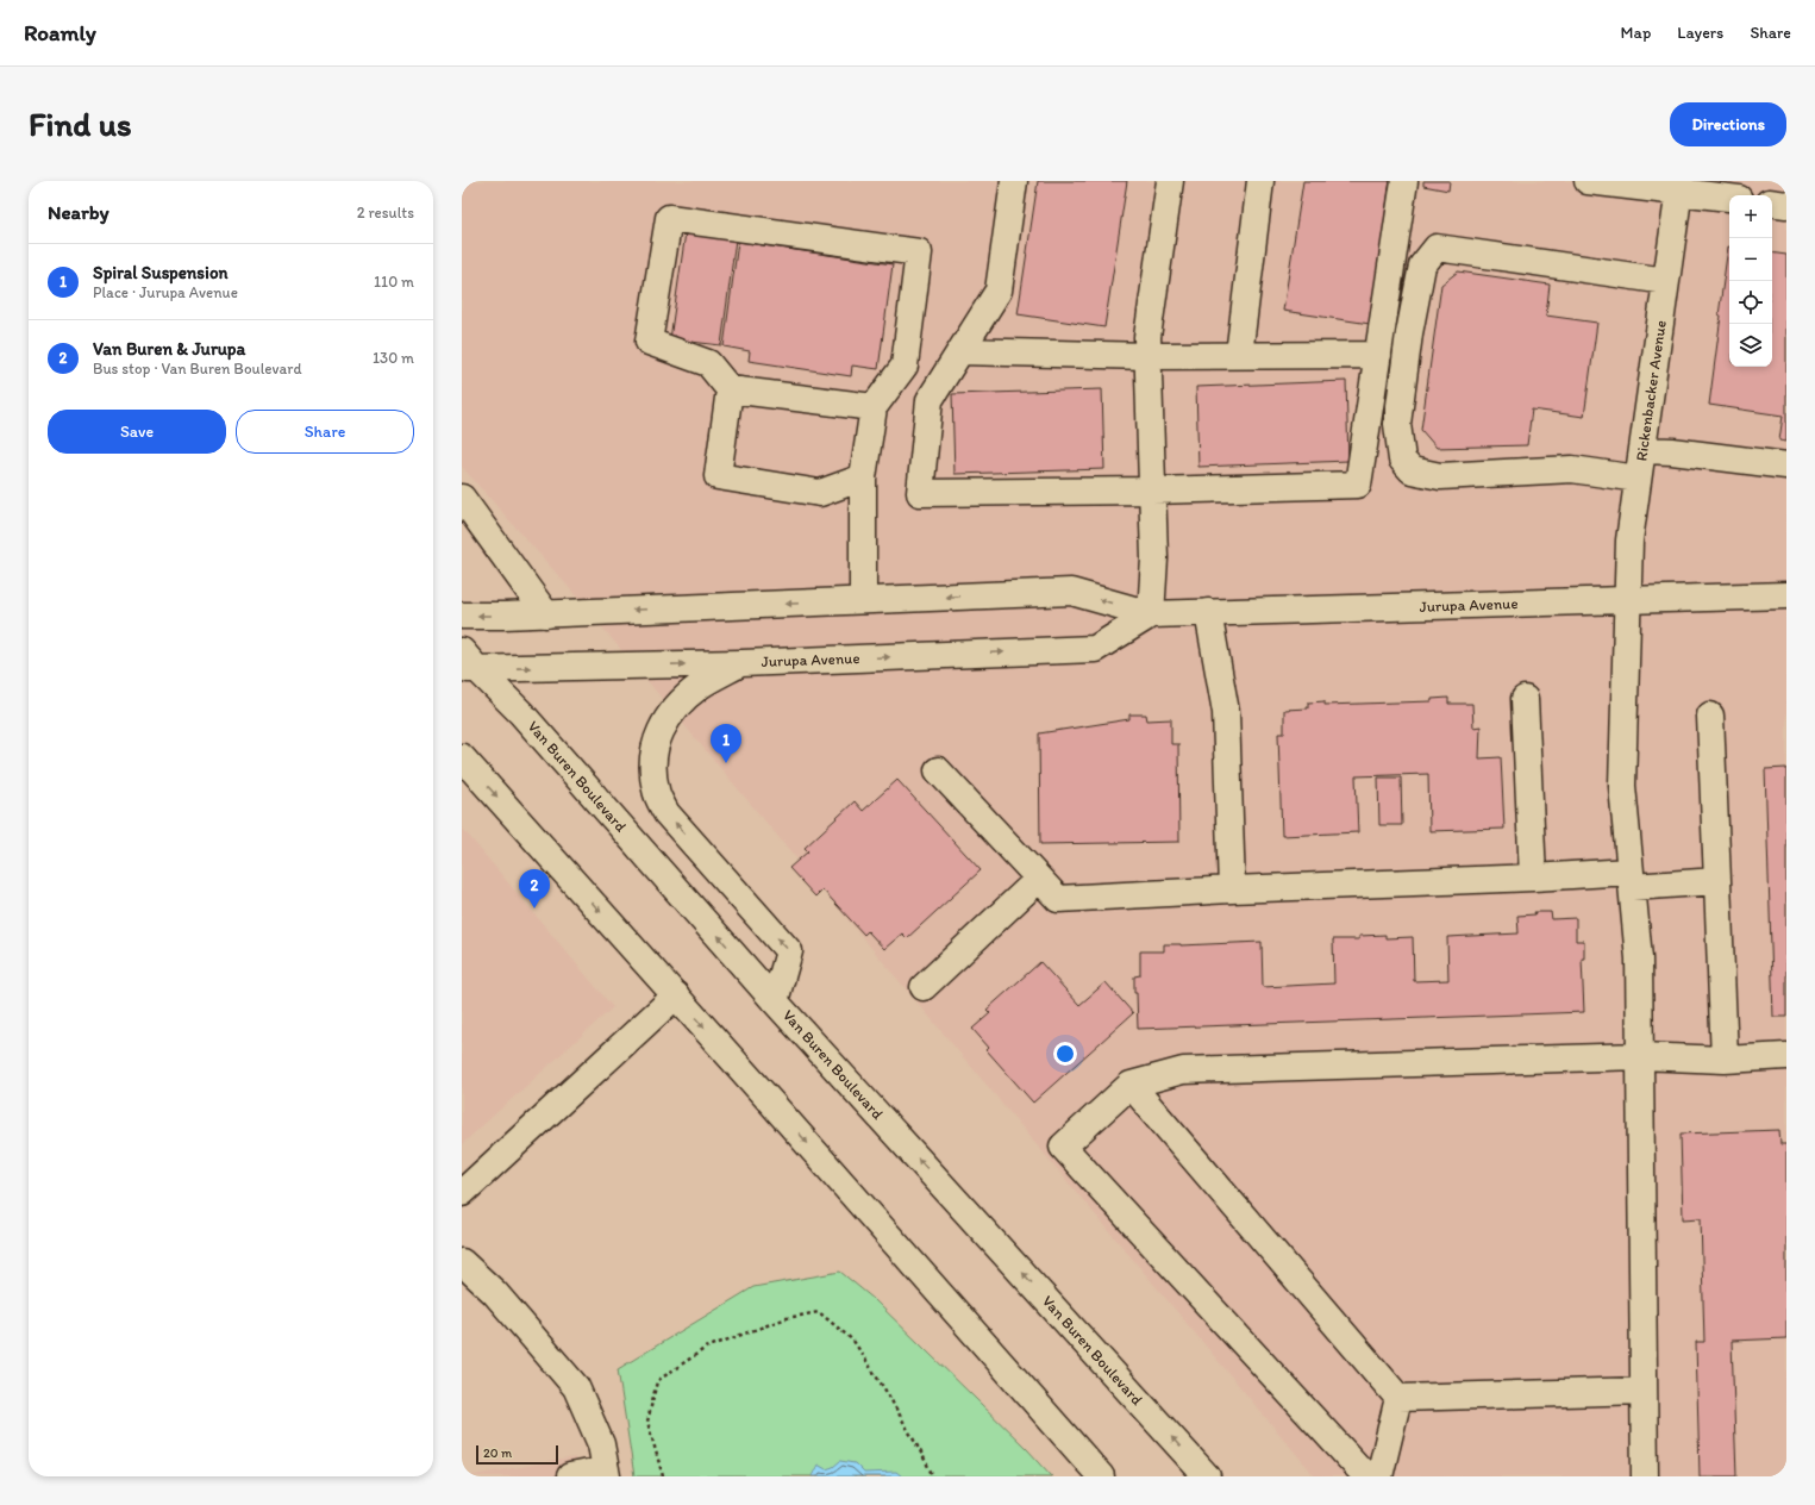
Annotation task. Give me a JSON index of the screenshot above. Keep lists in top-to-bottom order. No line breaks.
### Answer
{"streets":{"main road":["Rickenbacker Avenue","Jurupa Avenue","Van Buren Boulevard"]},"crossings":[["Rickenbacker Avenue","Jurupa Avenue"],["Jurupa Avenue","Van Buren Boulevard"]],"scale_bar":"20 m","page":{"header":"Roamly","nav":["Map","Layers","Share"],"buttons":["Directions",["Save","Share"]],"title":"Find us","heading":["Nearby","2 results"],"map_buttons":["+","−"],"list":[{"mark":"1","name":"Spiral Suspension","note":"Place · Jurupa Avenue","value":"110 m"},{"mark":"2","name":"Van Buren & Jurupa","note":"Bus stop · Van Buren Boulevard","value":"130 m"}],"pins":["1","2"],"scale":"20 m"}}
